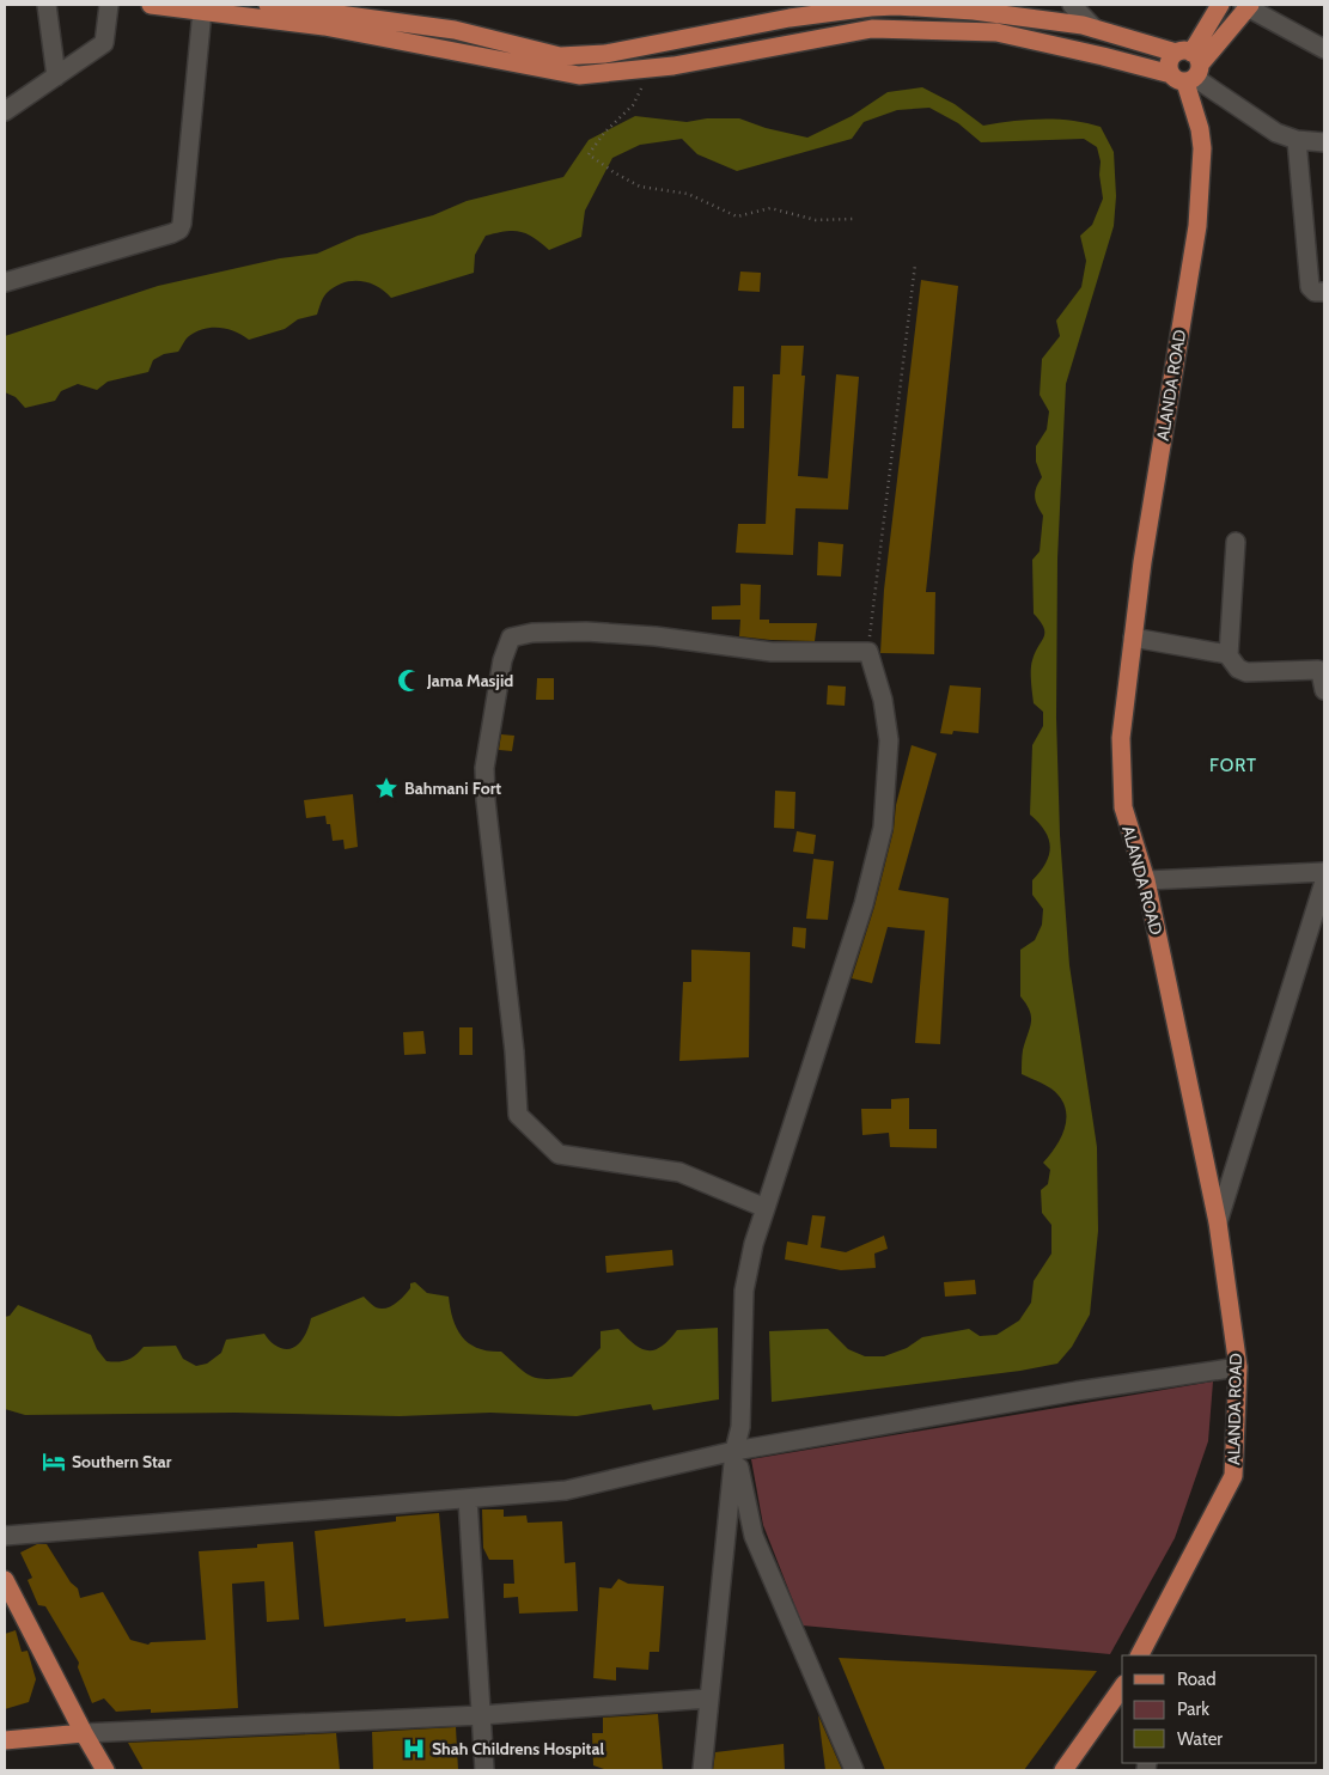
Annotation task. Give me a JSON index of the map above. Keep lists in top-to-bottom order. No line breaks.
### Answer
{"streets":{"main road":["ALANDA ROAD"]},"districts":["FORT"],"places":{"mosque":["Jama Masjid"],"place":["Bahmani Fort"],"hotel":["Southern Star"],"hospital":["Shah Childrens Hospital"]},"legend":["Road","Park","Water"]}
